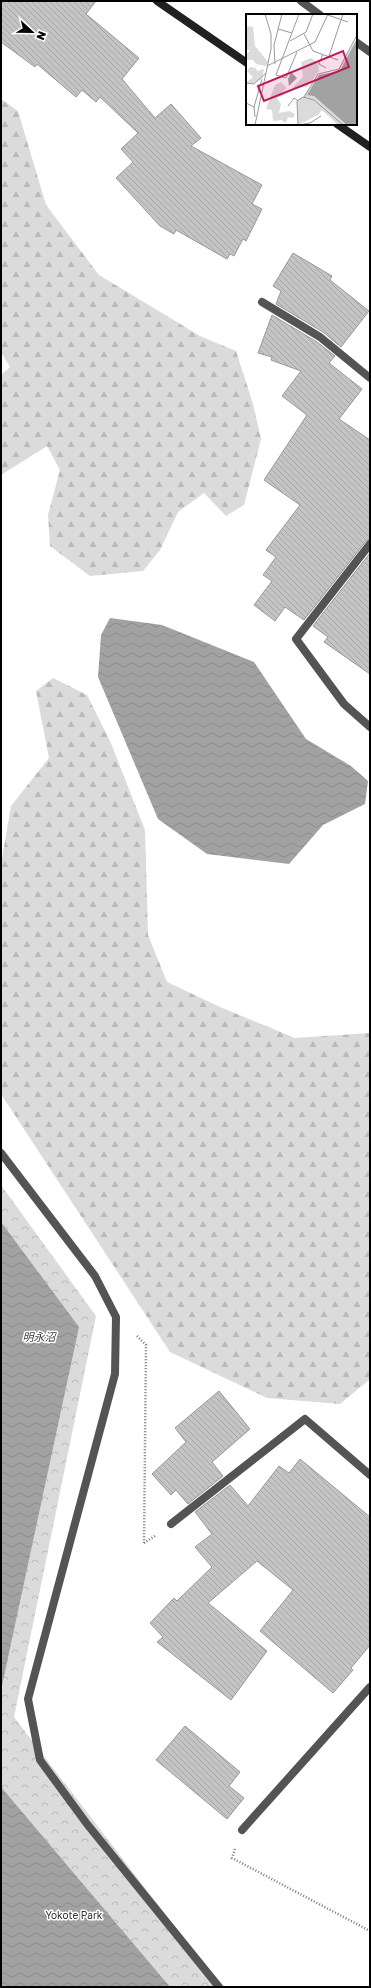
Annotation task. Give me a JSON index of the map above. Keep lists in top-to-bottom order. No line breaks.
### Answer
{"water":["明永沼"],"parks":["Yokote Park"],"north":"right"}
